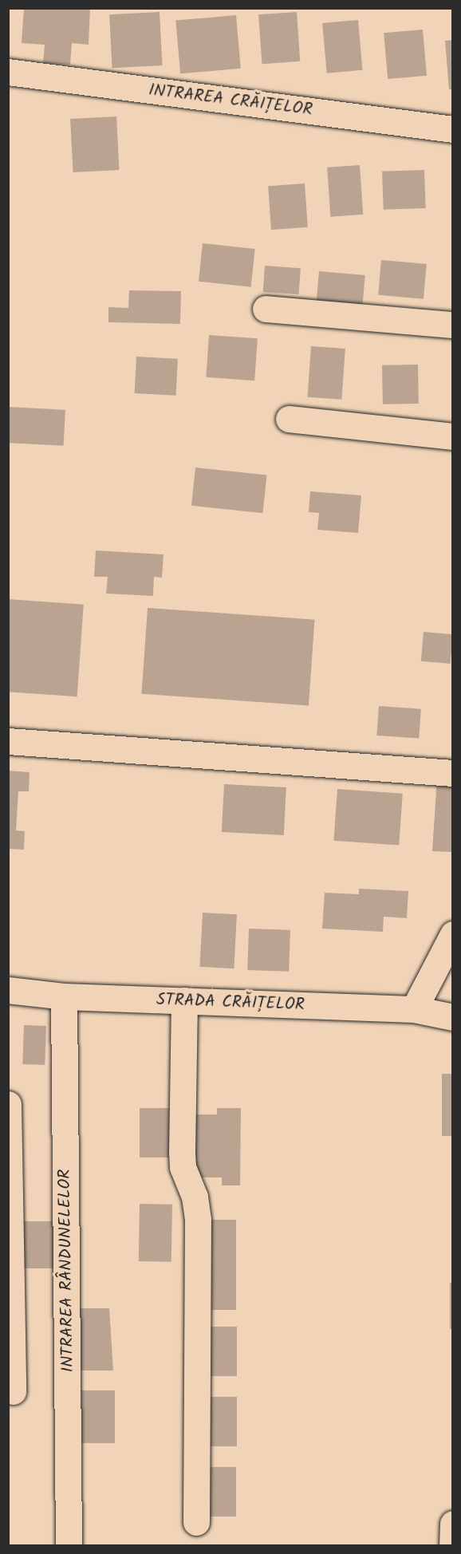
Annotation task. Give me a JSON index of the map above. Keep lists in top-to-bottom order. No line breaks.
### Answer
{"streets":{"street":["INTRAREA CRĂIȚELOR","STRADA CRĂIȚELOR","INTRAREA RÂNDUNELELOR"]},"crossings":[["STRADA CRĂIȚELOR","INTRAREA RÂNDUNELELOR"]]}
